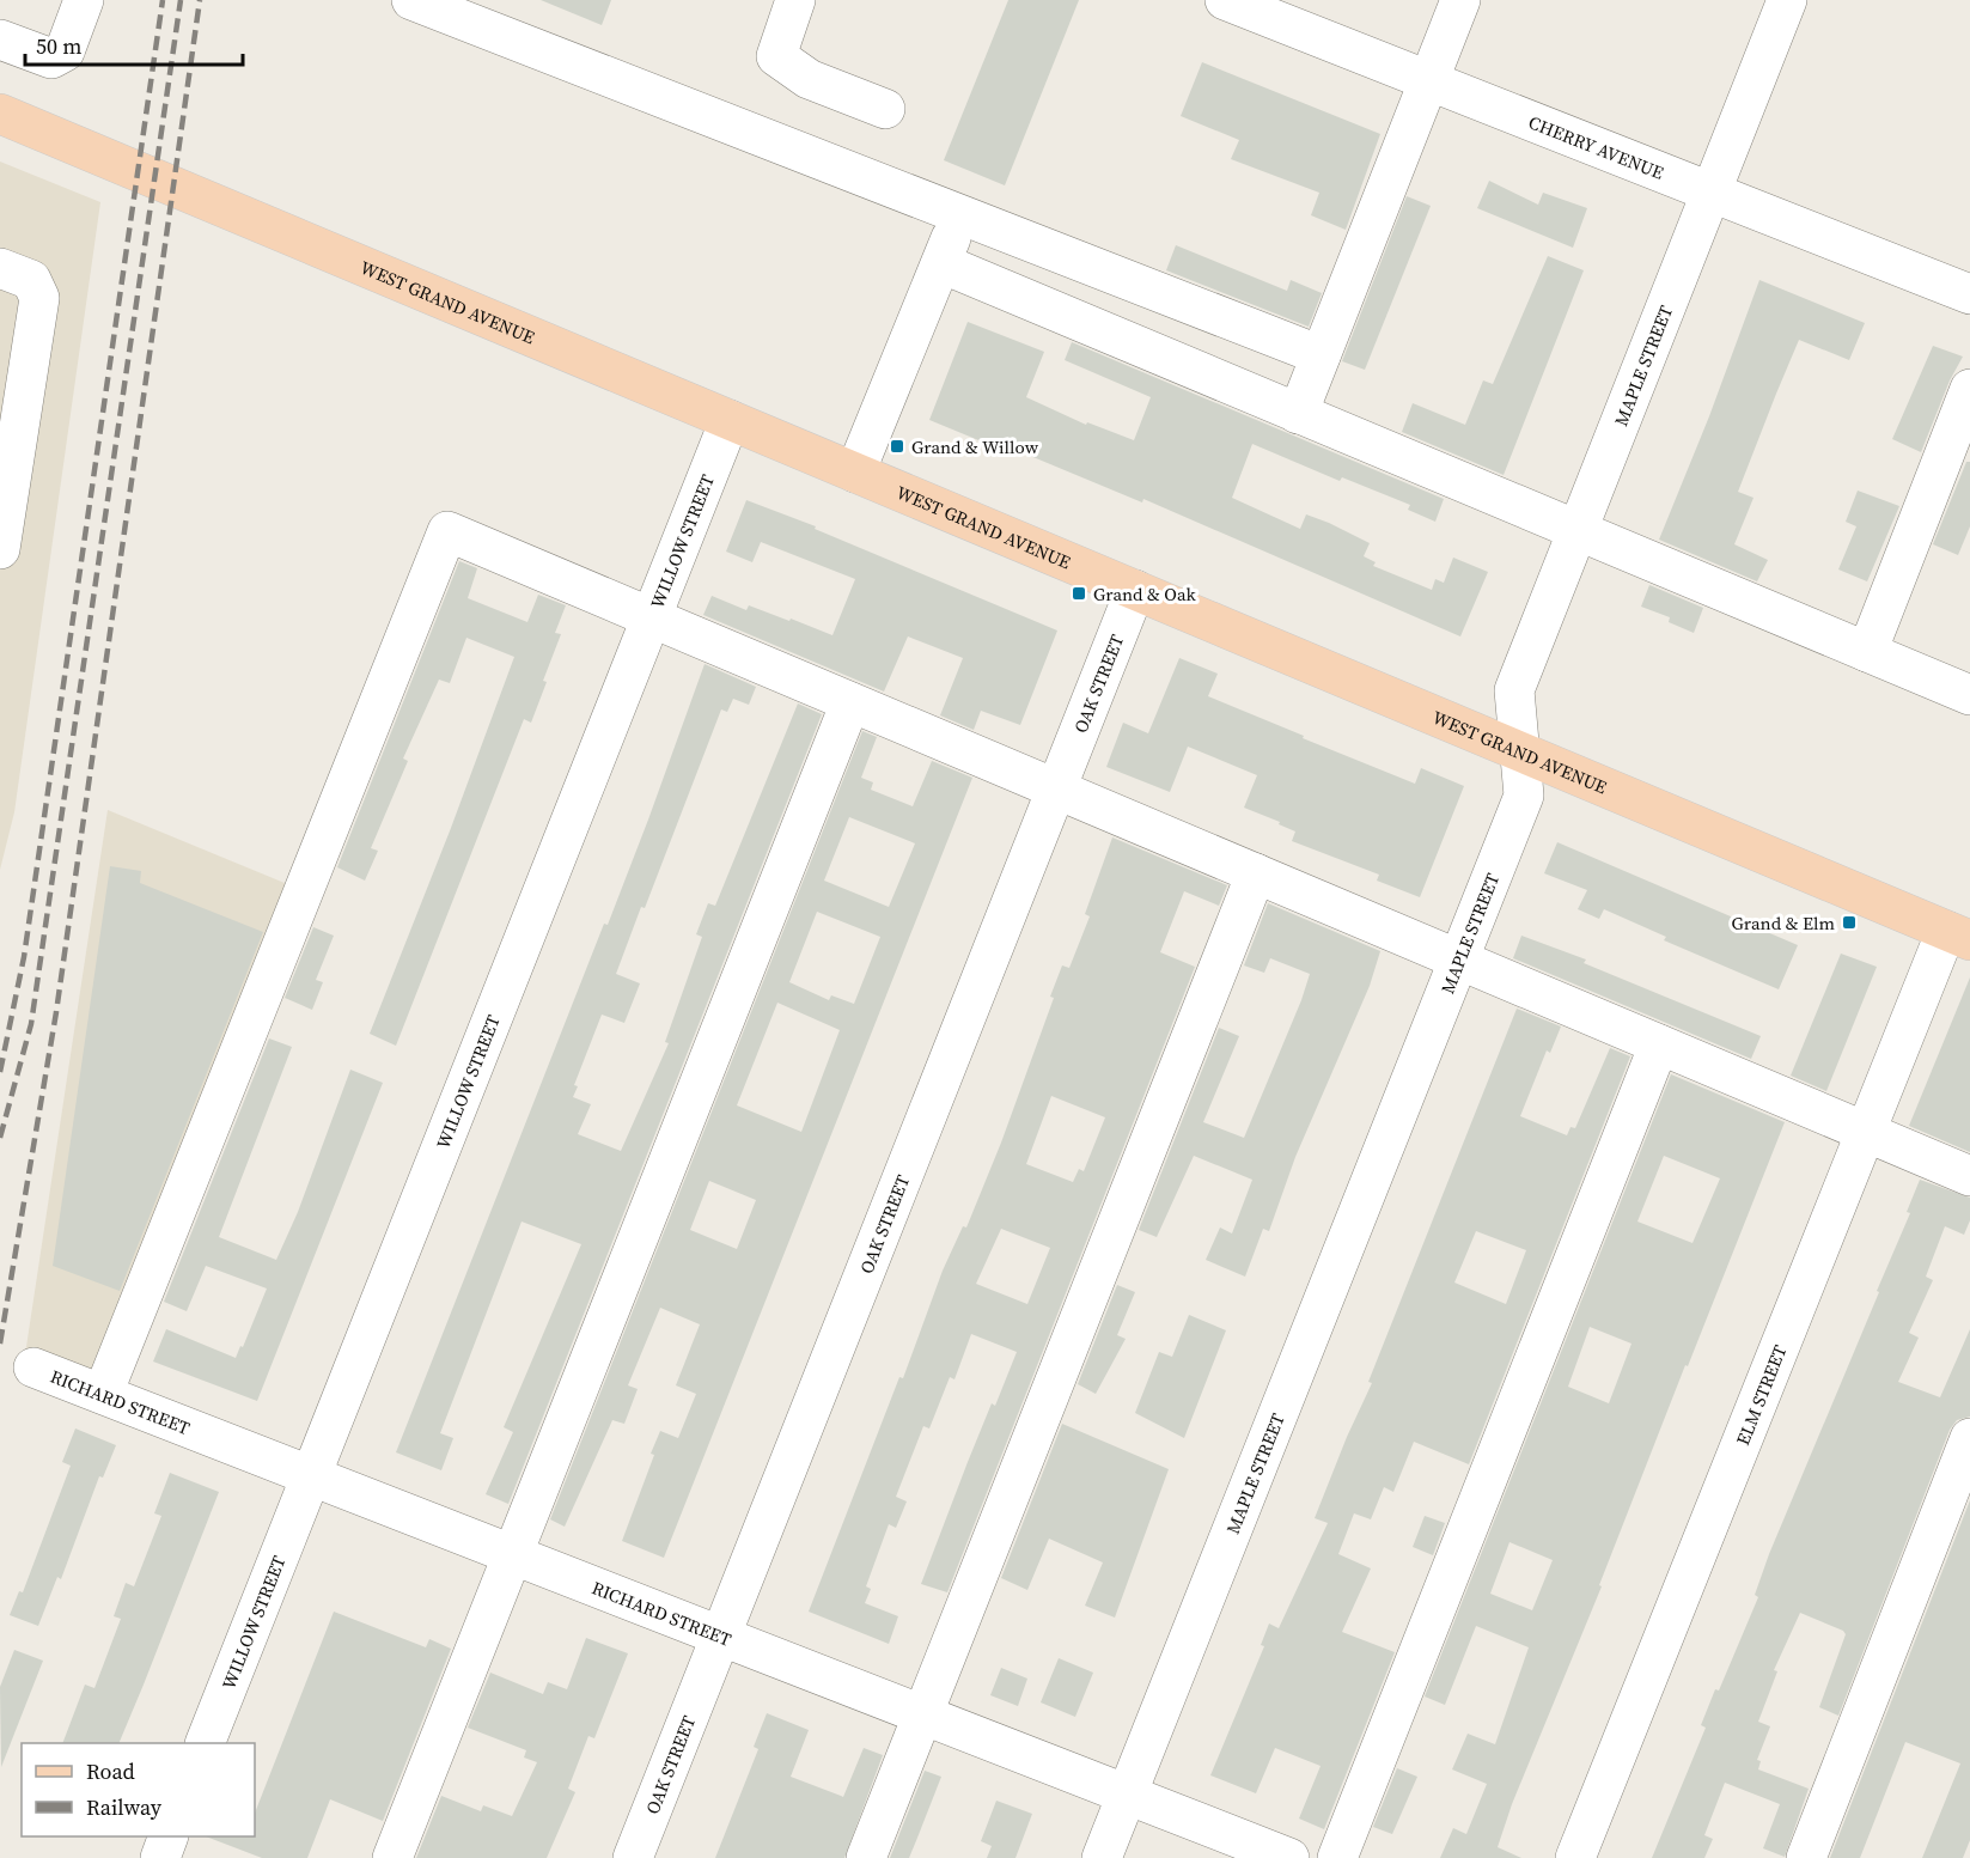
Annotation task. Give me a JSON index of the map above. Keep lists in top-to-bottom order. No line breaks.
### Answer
{"streets":{"main road":["WEST GRAND AVENUE"],"street":["CHERRY AVENUE","MAPLE STREET","WILLOW STREET","OAK STREET","ELM STREET","RICHARD STREET"]},"crossings":[["CHERRY AVENUE","MAPLE STREET"],["WEST GRAND AVENUE","MAPLE STREET"],["WEST GRAND AVENUE","WILLOW STREET"],["WEST GRAND AVENUE","OAK STREET"],["WEST GRAND AVENUE","ELM STREET"],["MAPLE STREET","RICHARD STREET"],["WILLOW STREET","RICHARD STREET"],["OAK STREET","RICHARD STREET"]],"places":{"transit":["Grand & Willow","Grand & Oak","Grand & Elm"]},"legend":["Road","Railway"],"scale_bar":"50 m"}
